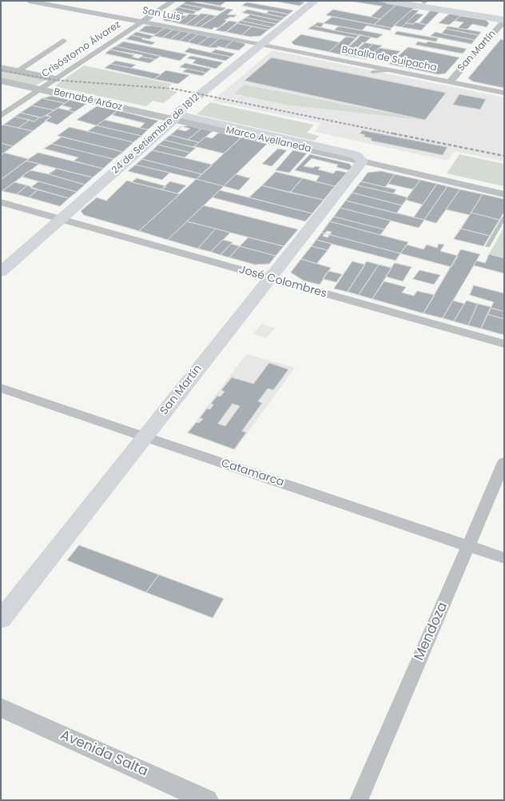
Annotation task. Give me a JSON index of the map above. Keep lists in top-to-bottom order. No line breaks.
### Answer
{"streets":{"main road":["San Martín","24 de Setiembre de 1812","Marco Avellaneda"],"street":["San Luis","Crisóstomo Álvarez","Batalla de Suipacha","Bernabé Aráoz","José Colombres","Catamarca","Mendoza","Avenida Salta"]},"crossings":[["San Luis","Crisóstomo Álvarez"],["San Luis","Batalla de Suipacha"],["San Luis","24 de Setiembre de 1812"],["Crisóstomo Álvarez","Bernabé Aráoz"],["San Martín","Batalla de Suipacha"],["San Martín","Marco Avellaneda"],["San Martín","José Colombres"],["San Martín","Catamarca"],["Batalla de Suipacha","24 de Setiembre de 1812"],["Bernabé Aráoz","24 de Setiembre de 1812"],["Bernabé Aráoz","Marco Avellaneda"],["24 de Setiembre de 1812","Marco Avellaneda"],["24 de Setiembre de 1812","José Colombres"],["Catamarca","Mendoza"]]}
